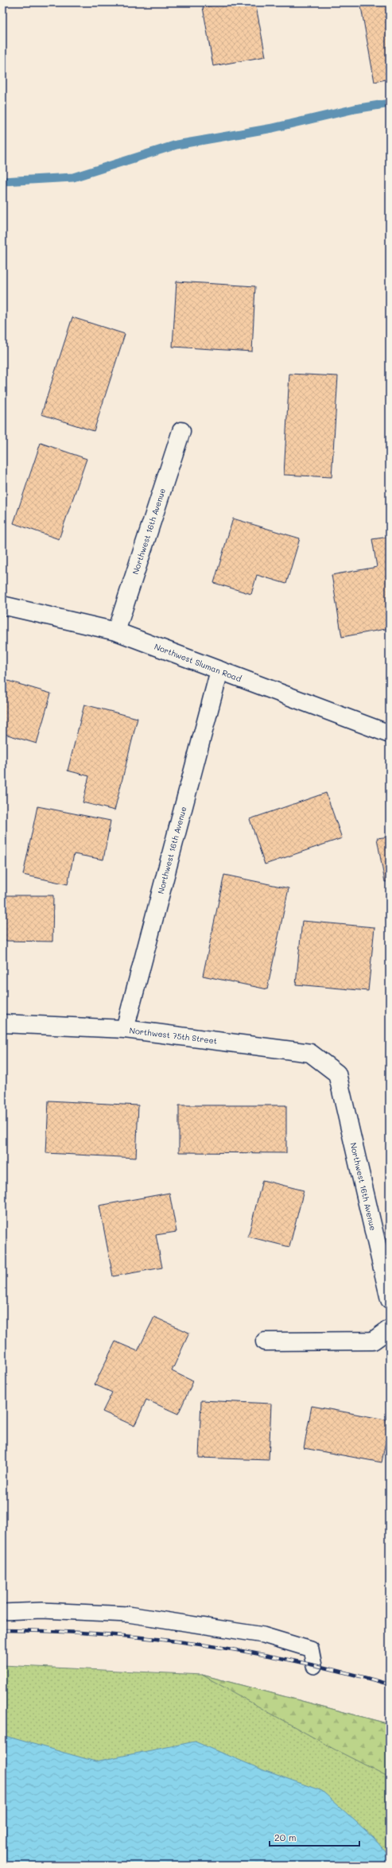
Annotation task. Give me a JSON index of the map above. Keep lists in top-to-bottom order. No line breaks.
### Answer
{"streets":{"street":["Northwest 16th Avenue","Northwest Sluman Road","Northwest 75th Street"]},"crossings":[["Northwest 16th Avenue","Northwest Sluman Road"],["Northwest 16th Avenue","Northwest 75th Street"]],"scale_bar":"20 m"}
